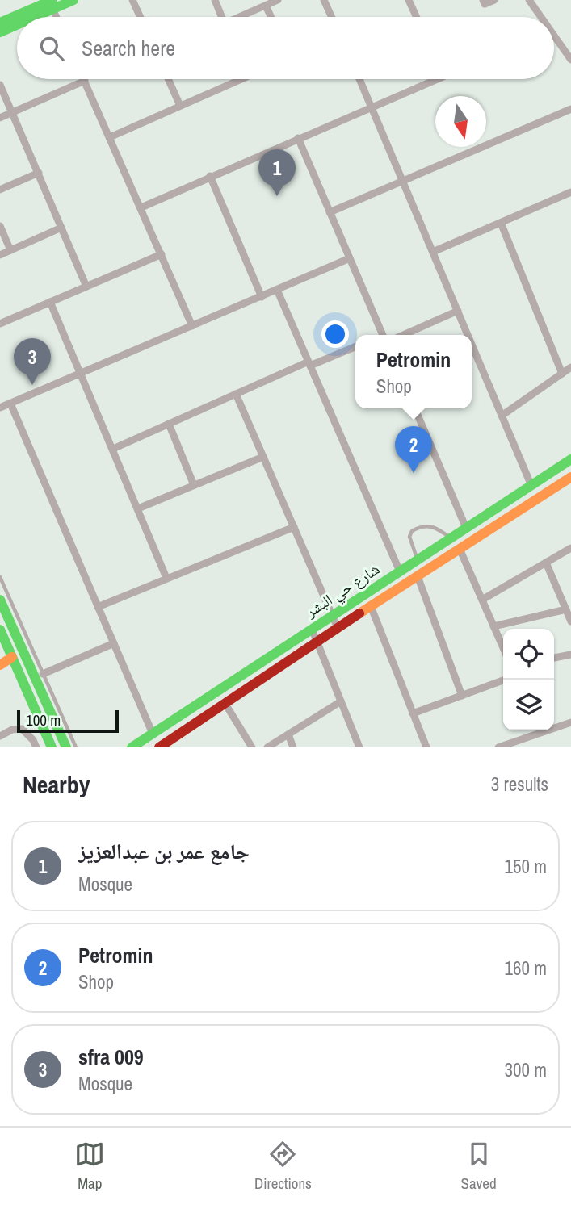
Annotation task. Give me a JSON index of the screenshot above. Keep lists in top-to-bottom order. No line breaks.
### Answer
{"streets":{"street":["شارع حي البشر"]},"scale_bar":"100 m","north":"bottom","page":{"search":"Search here","pins":["1","3","2"],"popup":["Petromin","Shop"],"scale":"100 m","heading":["Nearby","3 results"],"list":[{"mark":"1","name":"جامع عمر بن عبدالعزيز","note":"Mosque","value":"150 m"},{"mark":"2","name":"Petromin","note":"Shop","value":"160 m"},{"mark":"3","name":"sfra 009","note":"Mosque","value":"300 m"}],"nav":["Map","Directions","Saved"]}}
